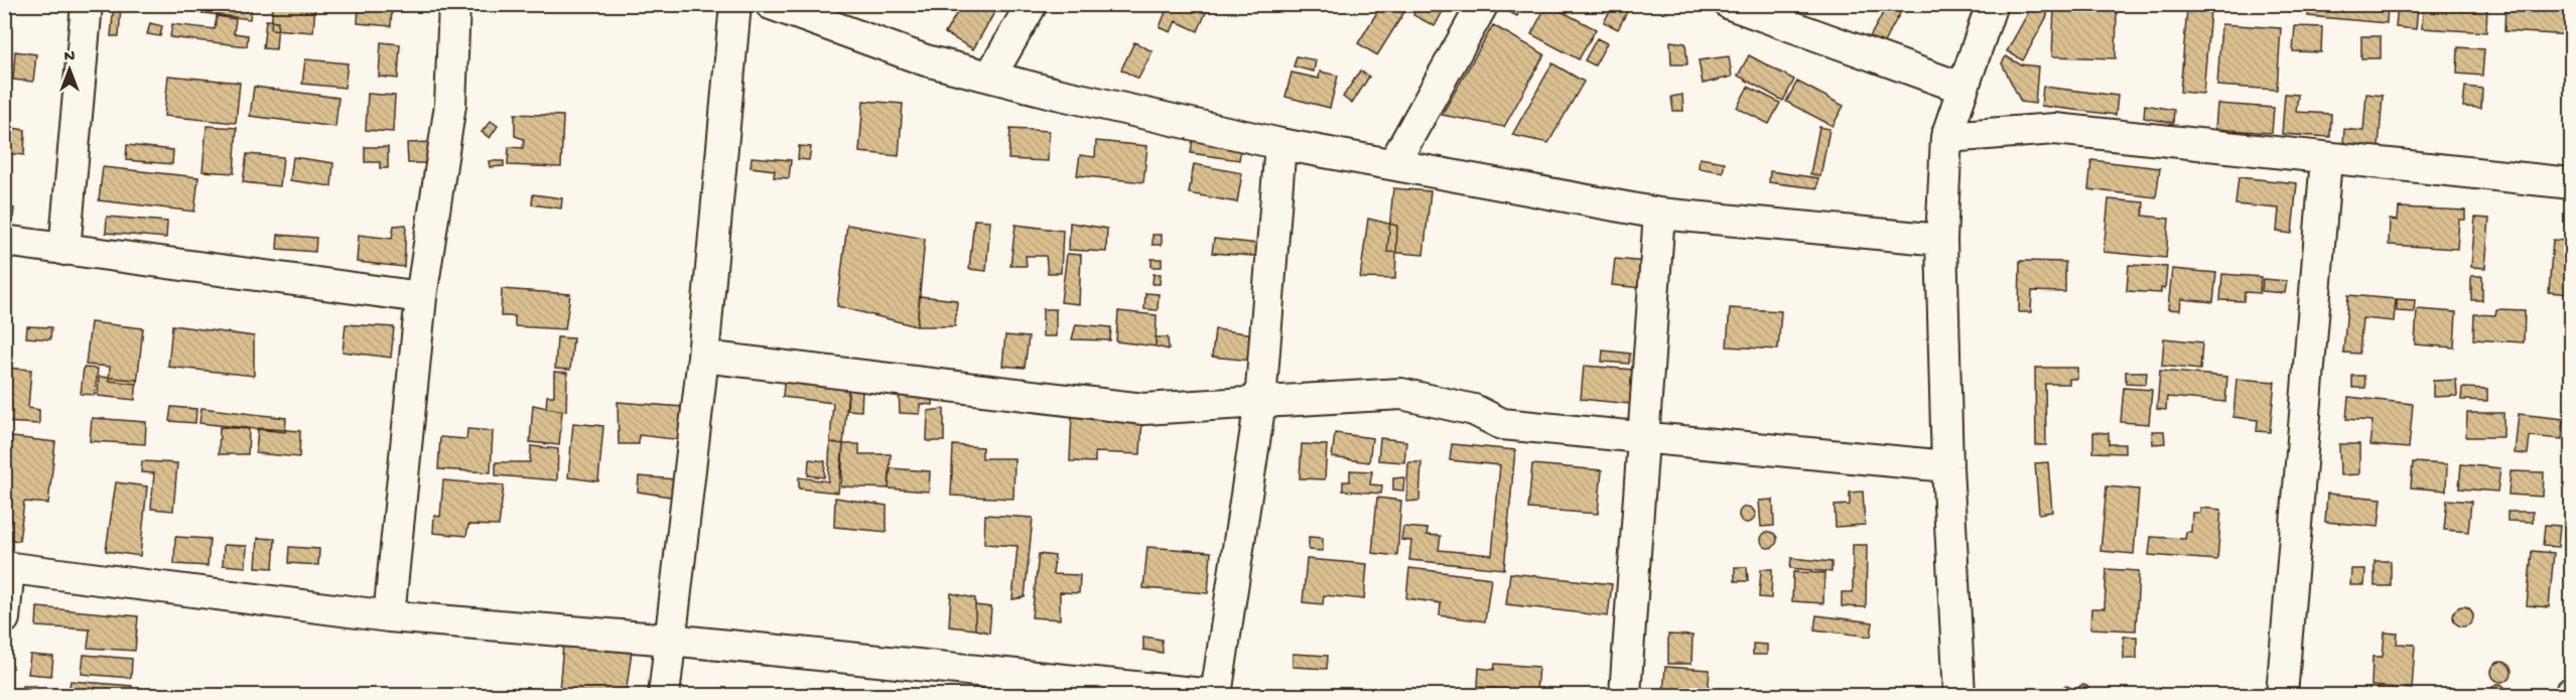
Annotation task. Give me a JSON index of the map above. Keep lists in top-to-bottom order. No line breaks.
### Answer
{"north":"top"}
